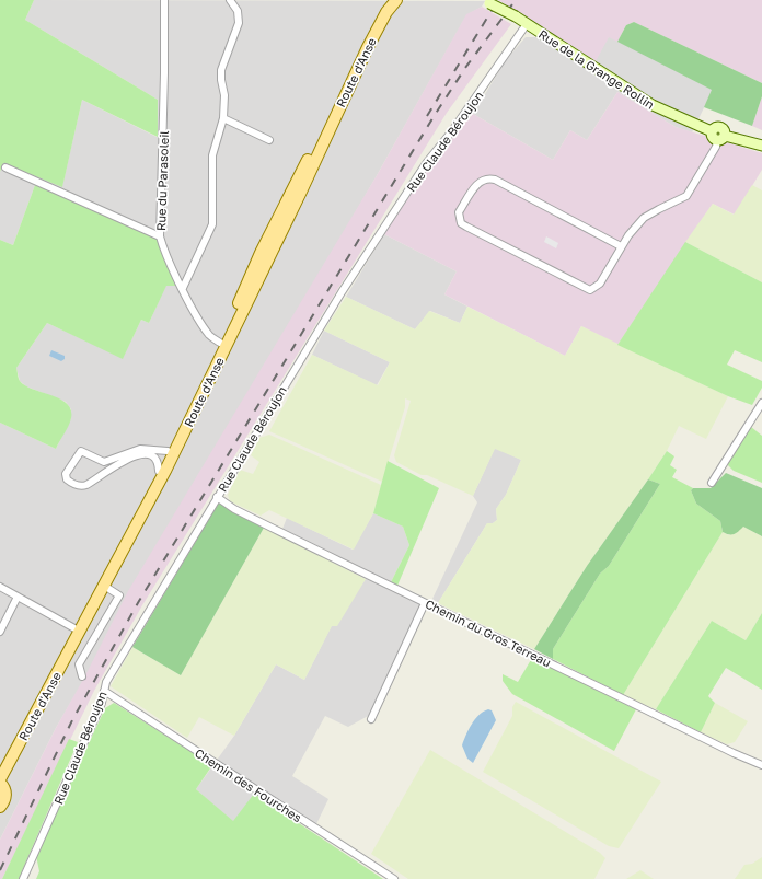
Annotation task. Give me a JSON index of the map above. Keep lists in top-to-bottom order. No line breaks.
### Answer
{"streets":{"main road":["Rue de la Grange Rollin","Route d'Anse"],"street":["Rue Claude Béroujon","Rue du Parasoleil","Chemin du Gros Terreau","Chemin des Fourches"]},"crossings":[["Rue de la Grange Rollin","Rue Claude Béroujon"],["Route d'Anse","Rue du Parasoleil"],["Rue Claude Béroujon","Chemin du Gros Terreau"],["Rue Claude Béroujon","Chemin des Fourches"]]}
